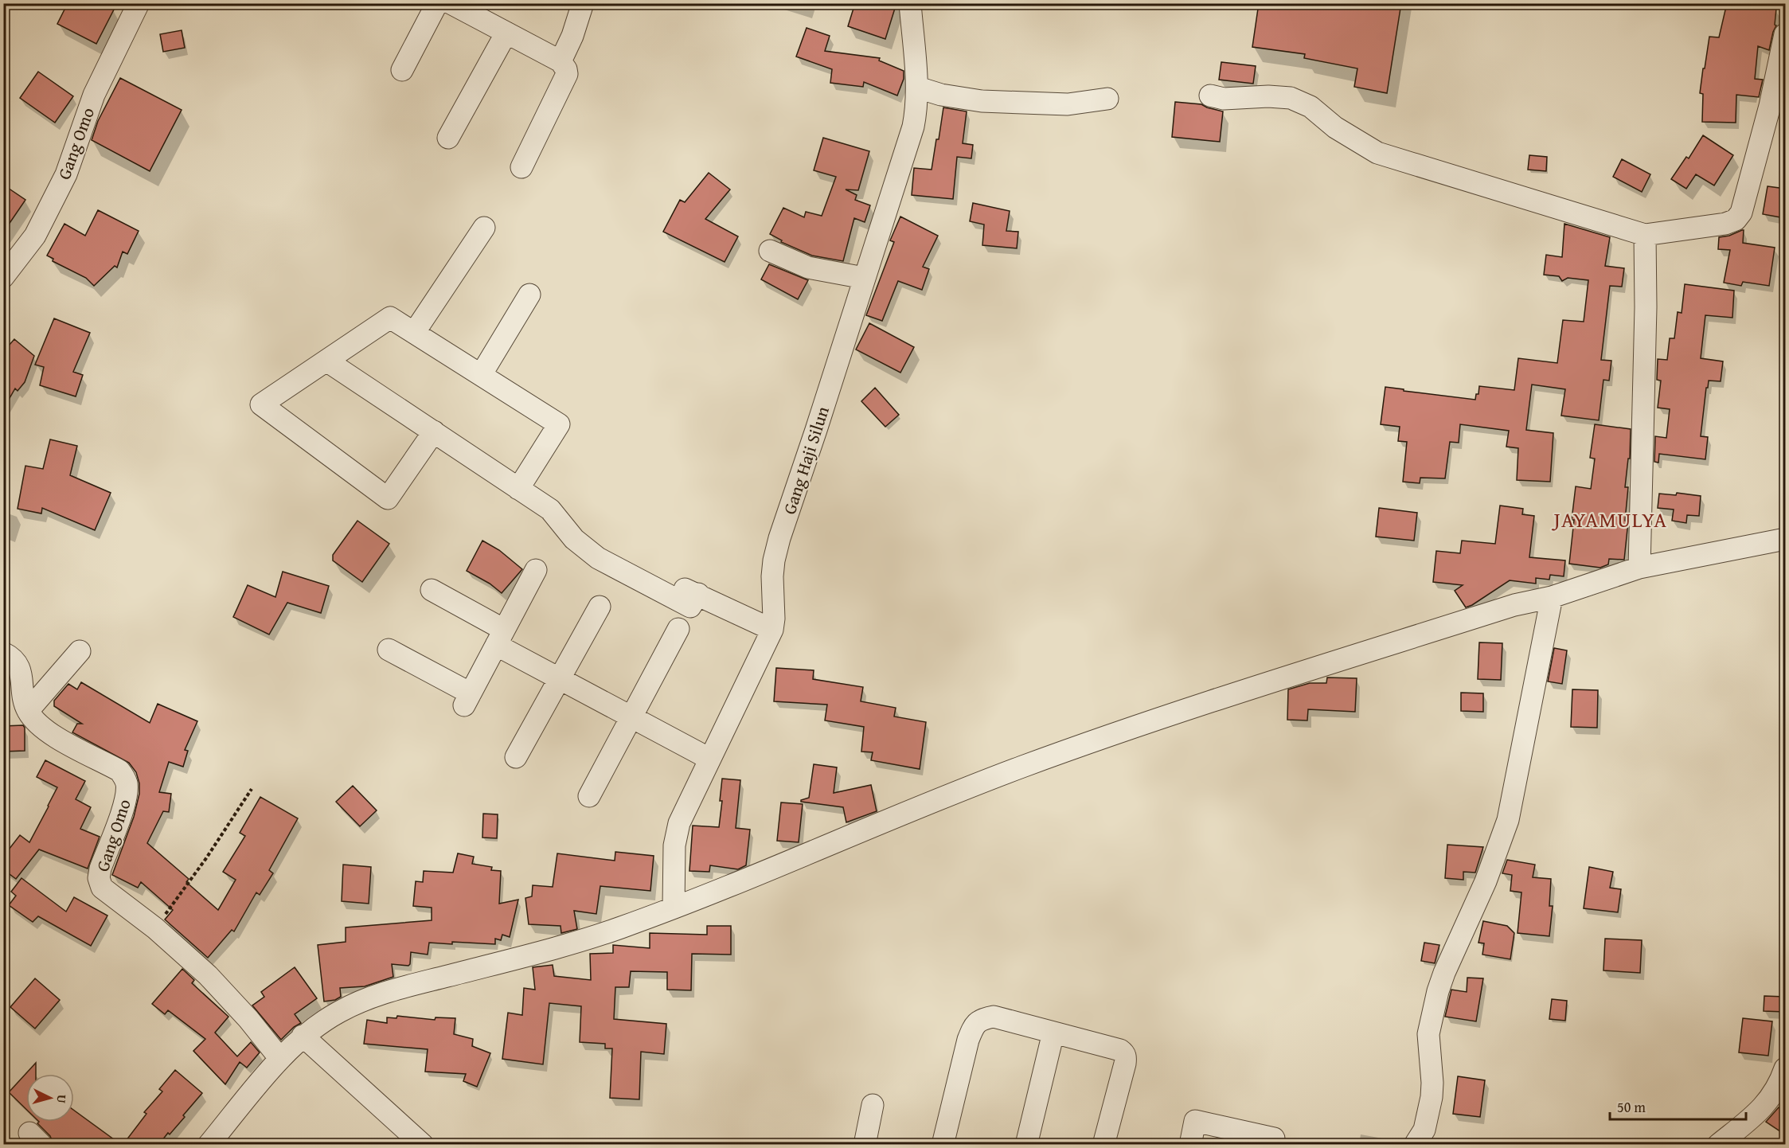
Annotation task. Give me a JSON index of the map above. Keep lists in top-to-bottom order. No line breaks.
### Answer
{"streets":{"street":["Gang Omo","Gang Haji Silun"]},"districts":["JAYAMULYA"],"scale_bar":"50 m","north":"right"}
